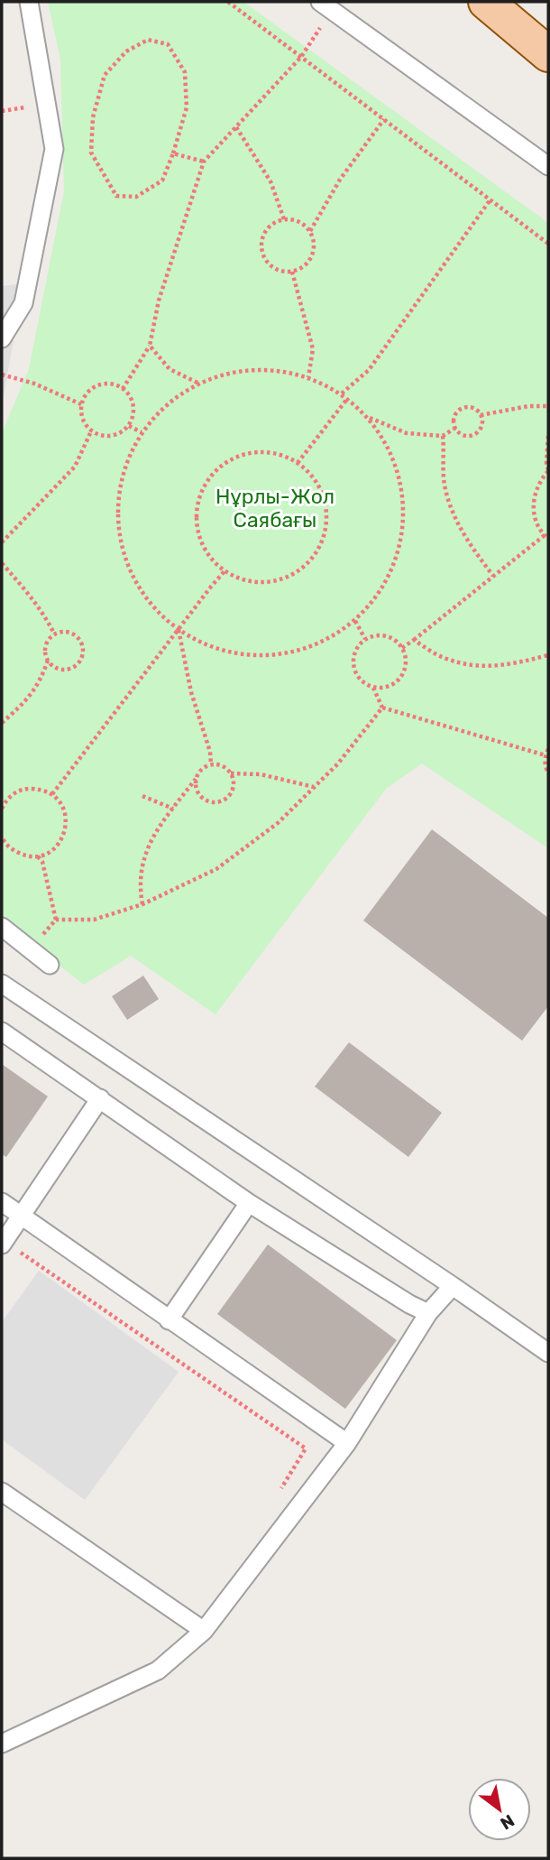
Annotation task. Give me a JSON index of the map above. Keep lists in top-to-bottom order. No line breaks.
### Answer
{"parks":["Нұрлы-Жол Саябағы"],"north":"bottom right"}
